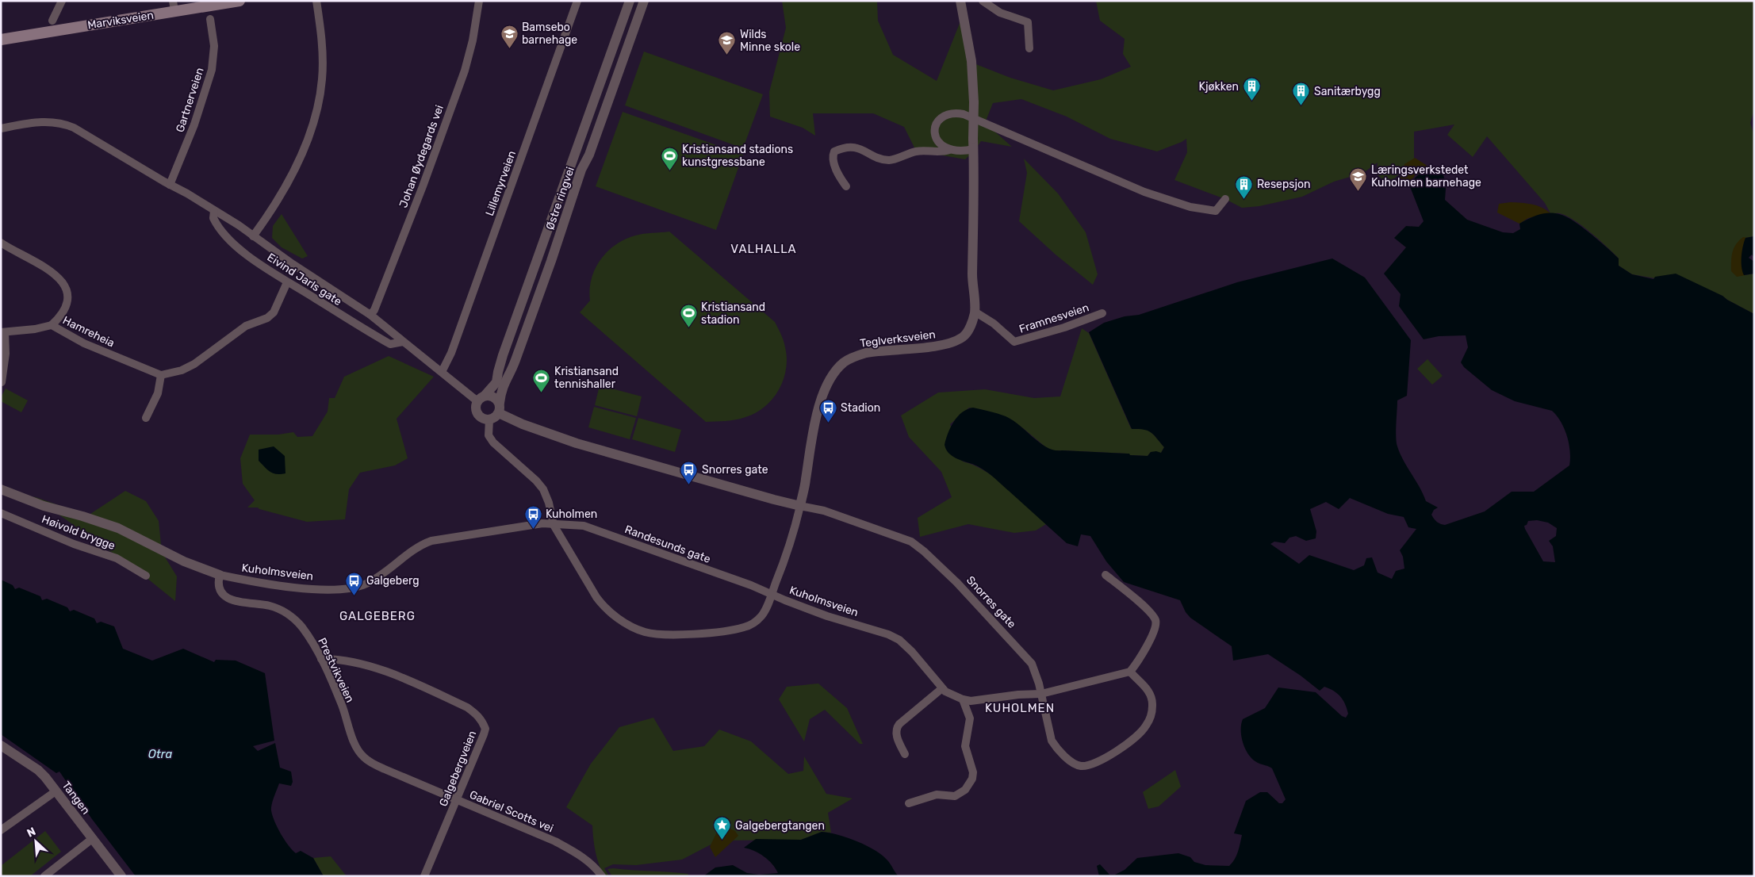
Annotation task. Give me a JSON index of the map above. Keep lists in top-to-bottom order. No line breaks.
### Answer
{"streets":{"main road":["Marviksveien"],"street":["Gartnerveien","Johan Øydegards vei","Lillemyrveien","Østre ringvei","Eivind Jarls gate","Framnesveien","Hamreheia","Teglverksveien","Høivold brygge","Randesunds gate","Kuholmsveien","Snorres gate","Prestvikveien","Galgebergveien","Tangen","Gabriel Scotts vei"]},"crossings":[["Gartnerveien","Eivind Jarls gate"],["Johan Øydegards vei","Eivind Jarls gate"],["Lillemyrveien","Eivind Jarls gate"],["Østre ringvei","Eivind Jarls gate"],["Østre ringvei","Kuholmsveien"],["Østre ringvei","Snorres gate"],["Eivind Jarls gate","Kuholmsveien"],["Eivind Jarls gate","Snorres gate"],["Framnesveien","Teglverksveien"],["Teglverksveien","Randesunds gate"],["Teglverksveien","Kuholmsveien"],["Teglverksveien","Snorres gate"],["Randesunds gate","Kuholmsveien"],["Kuholmsveien","Snorres gate"],["Kuholmsveien","Prestvikveien"],["Prestvikveien","Galgebergveien"],["Prestvikveien","Gabriel Scotts vei"],["Galgebergveien","Gabriel Scotts vei"]],"districts":["VALHALLA","GALGEBERG","KUHOLMEN"],"water":["Otra"],"places":{"school or university":["Bamsebo barnehage","Wilds Minne skole","Læringsverkstedet Kuholmen barnehage"],"building":["Kjøkken","Sanitærbygg","Resepsjon"],"sports":["Kristiansand stadions kunstgressbane","Kristiansand stadion","Kristiansand tennishaller"],"bus stop":["Stadion","Snorres gate","Kuholmen","Galgeberg"],"place":["Galgebergtangen"]},"north":"top left"}
